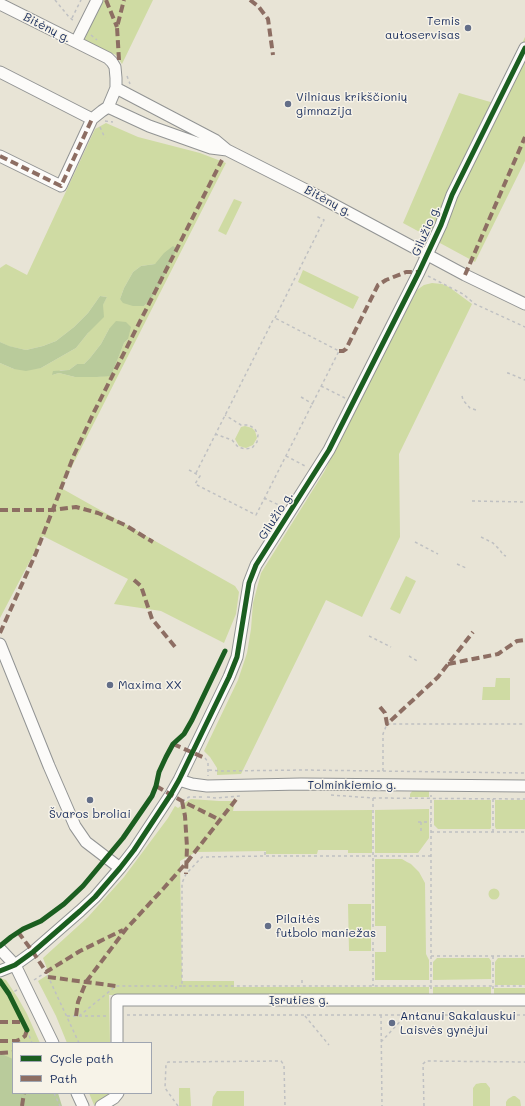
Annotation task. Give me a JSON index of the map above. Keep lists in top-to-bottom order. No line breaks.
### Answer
{"streets":{"street":["Bitėnų g.","Gilužio g.","Tolminkiemio g.","Įsruties g."]},"crossings":[["Bitėnų g.","Gilužio g."],["Gilužio g.","Tolminkiemio g."]],"places":["Temis autoservisas","Vilniaus krikščionių gimnazija","Maxima XX","Švaros broliai","Pilaitės futbolo maniežas","Antanui Sakalauskui Laisvės gynėjui"],"legend":["Cycle path","Path"]}
